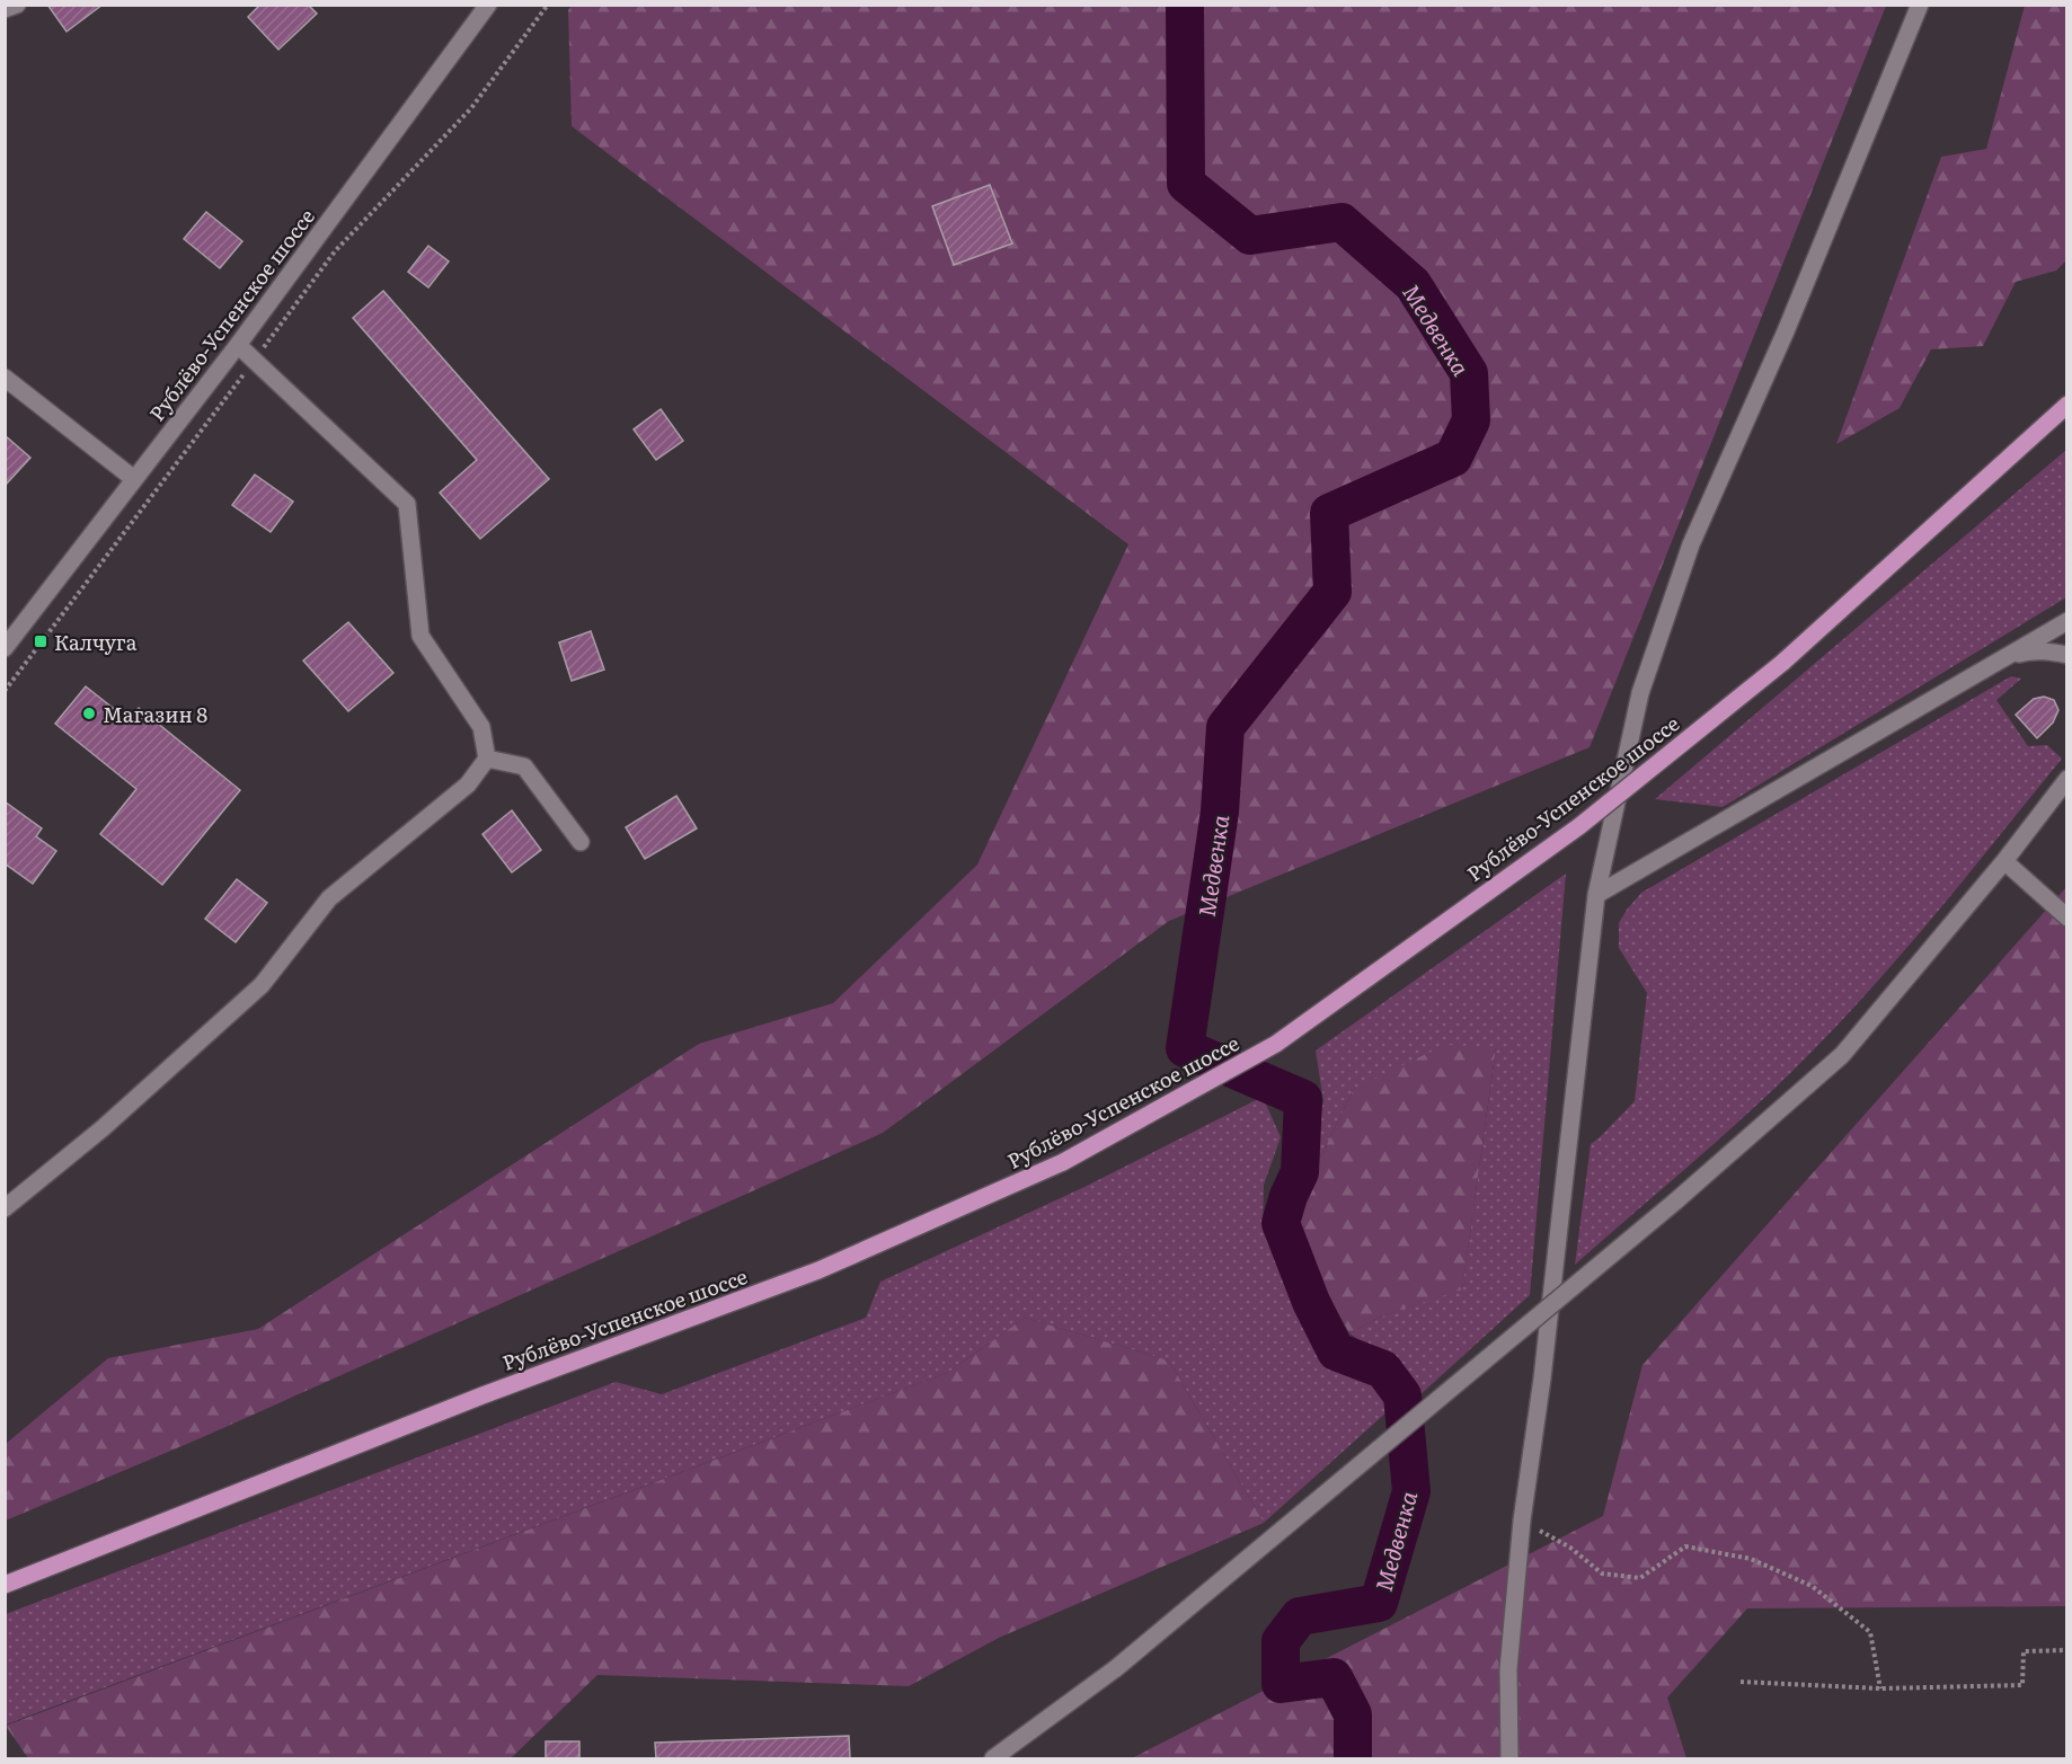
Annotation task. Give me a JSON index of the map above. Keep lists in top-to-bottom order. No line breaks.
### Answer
{"streets":{"main road":["Рублёво-Успенское шоссе"]},"water":["Медвенка"],"places":{"transit":["Калчуга"],"other":["Магазин 8"]}}
